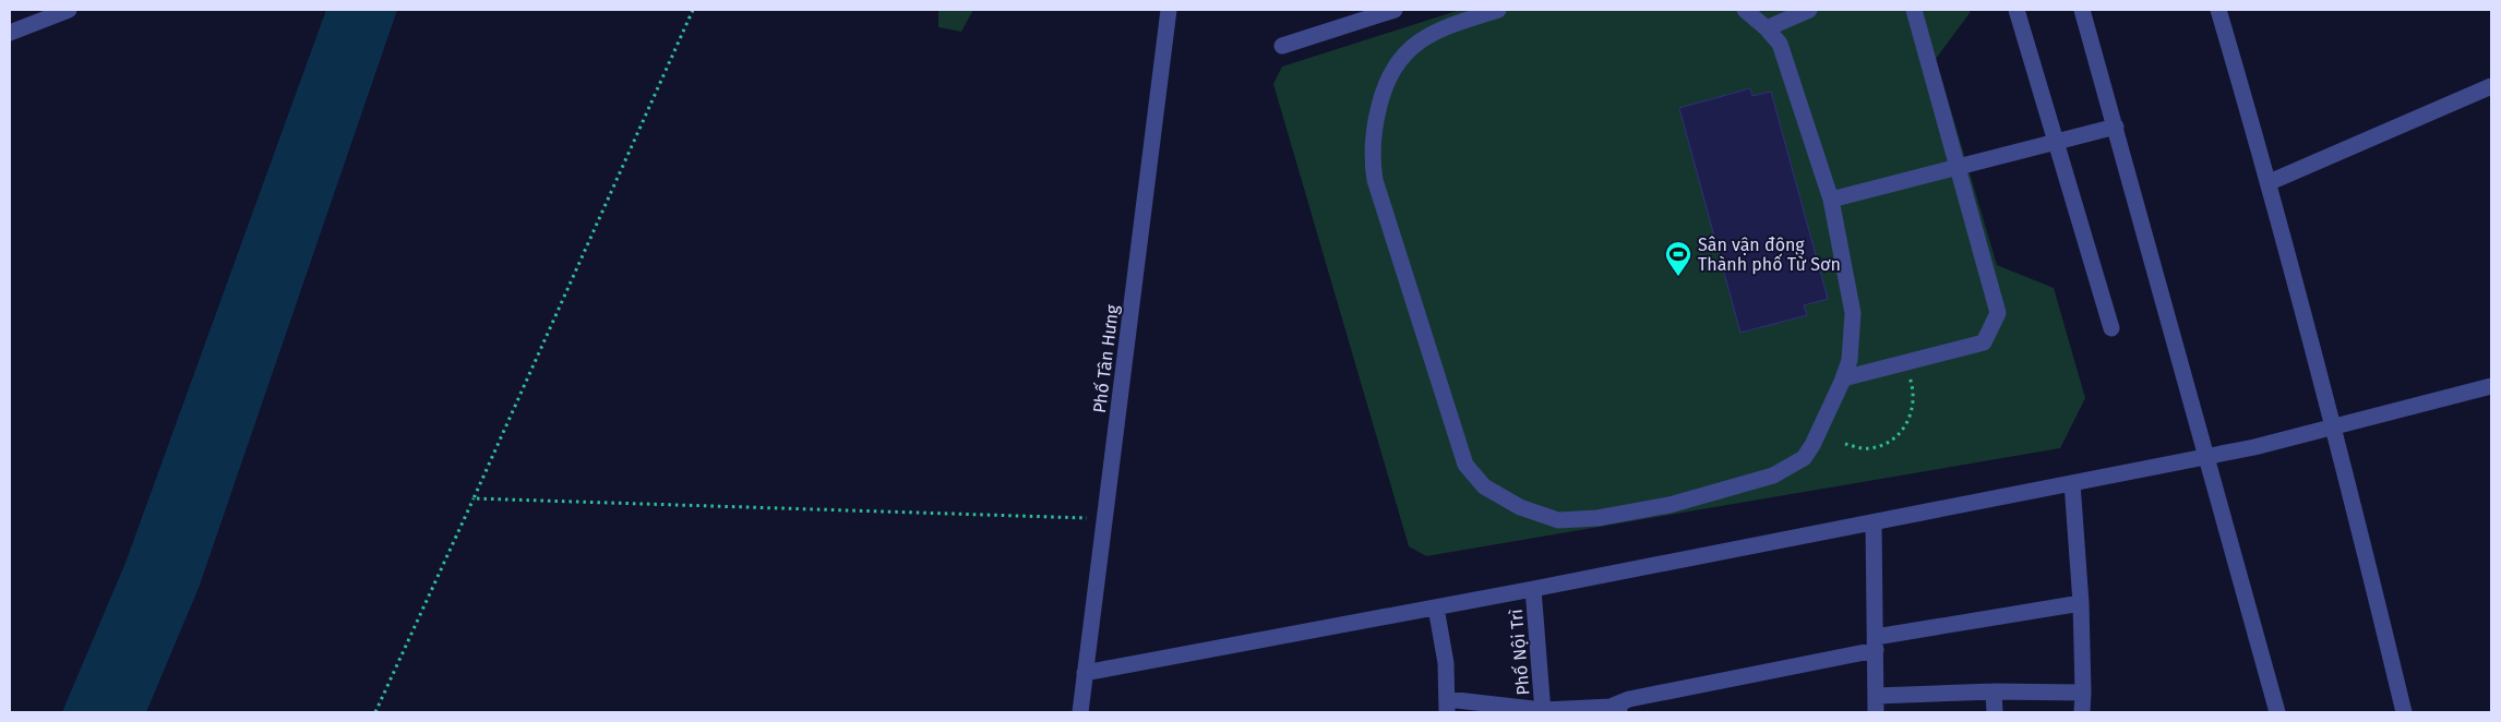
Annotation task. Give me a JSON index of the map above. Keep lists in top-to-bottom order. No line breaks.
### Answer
{"streets":{"street":["Phố Tân Hưng","Phố Nội Trì"]},"places":{"sports":["Sân vận động Thành phố Từ Sơn"]}}
